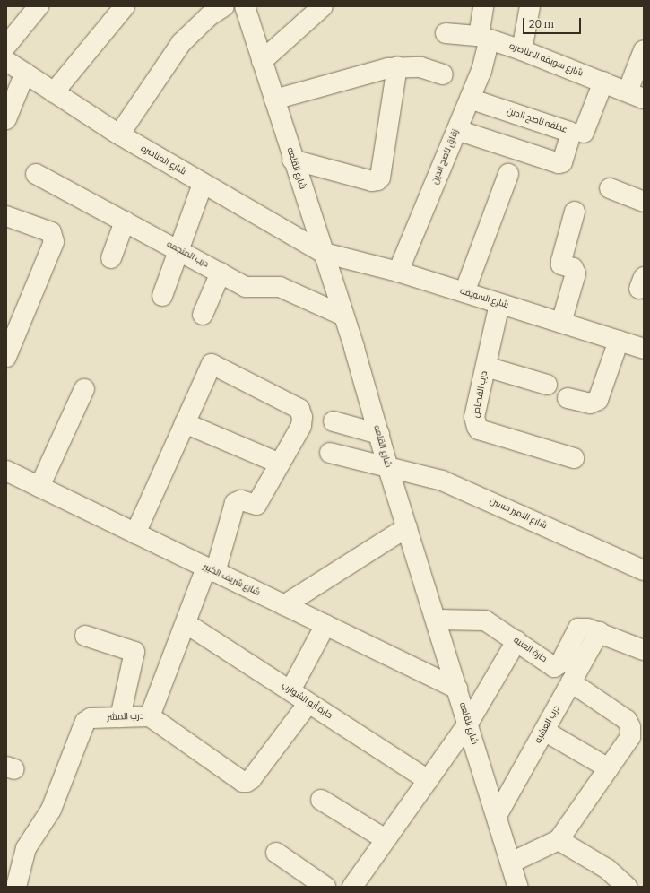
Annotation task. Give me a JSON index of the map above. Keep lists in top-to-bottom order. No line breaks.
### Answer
{"streets":{"street":["شارع سويقه المناصره","عطفه ناصح الدين","زقاق ناصح الدين","شارع المناصره","شارع القلعه","درب المنجمه","شارع السويقه","درب القصاص","شارع الامير حسين","شارع شريف الكبير","حارة العنبه","حارة أبو الشوارب","درب المشر","درب العشبه"]},"crossings":[["شارع سويقه المناصره","زقاق ناصح الدين"],["عطفه ناصح الدين","زقاق ناصح الدين"],["زقاق ناصح الدين","شارع السويقه"],["شارع المناصره","شارع القلعه"],["شارع المناصره","شارع السويقه"],["شارع القلعه","درب المنجمه"],["شارع القلعه","شارع السويقه"],["شارع القلعه","شارع الامير حسين"],["شارع القلعه","شارع شريف الكبير"],["شارع القلعه","حارة العنبه"],["شارع القلعه","درب العشبه"],["شارع السويقه","درب القصاص"],["حارة العنبه","درب العشبه"],["حارة أبو الشوارب","درب المشر"]],"scale_bar":"20 m"}
